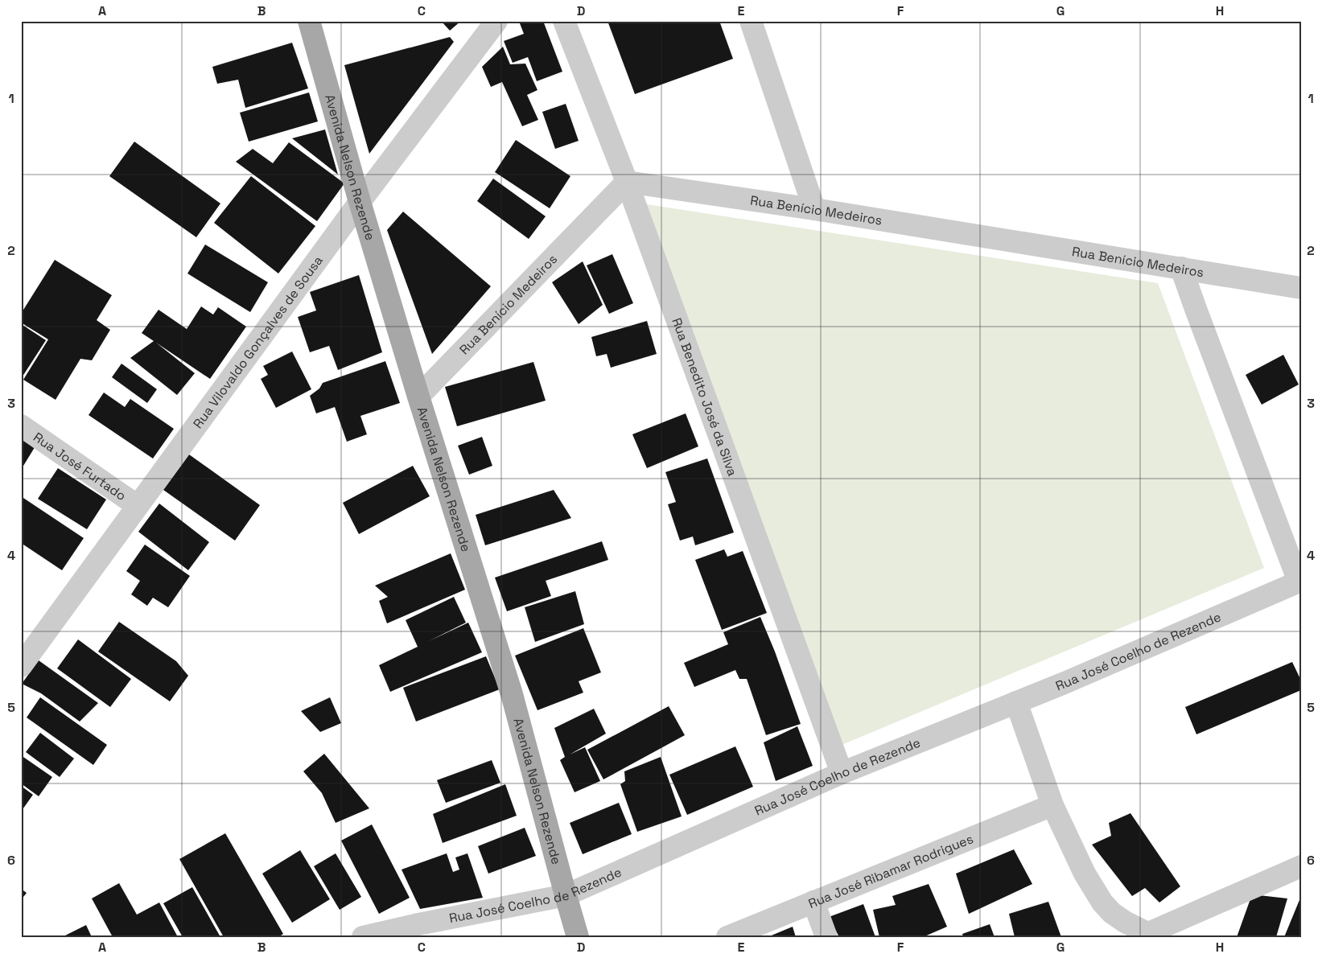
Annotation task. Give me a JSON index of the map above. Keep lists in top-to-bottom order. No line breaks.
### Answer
{"streets":{"main road":["Avenida Nelson Rezende"],"street":["Rua Benício Medeiros","Rua Vilovaldo Gonçalves de Sousa","Rua Benedito José da Silva","Rua José Furtado","Rua José Coelho de Rezende","Rua José Ribamar Rodrigues"]},"crossings":[["Avenida Nelson Rezende","Rua Benício Medeiros"],["Avenida Nelson Rezende","Rua Vilovaldo Gonçalves de Sousa"],["Avenida Nelson Rezende","Rua José Coelho de Rezende"],["Rua Benício Medeiros","Rua Benedito José da Silva"],["Rua Vilovaldo Gonçalves de Sousa","Rua José Furtado"],["Rua Benedito José da Silva","Rua José Coelho de Rezende"]],"grid":{"columns":["A","B","C","D","E","F","G","H"],"rows":["1","2","3","4","5","6"]}}
